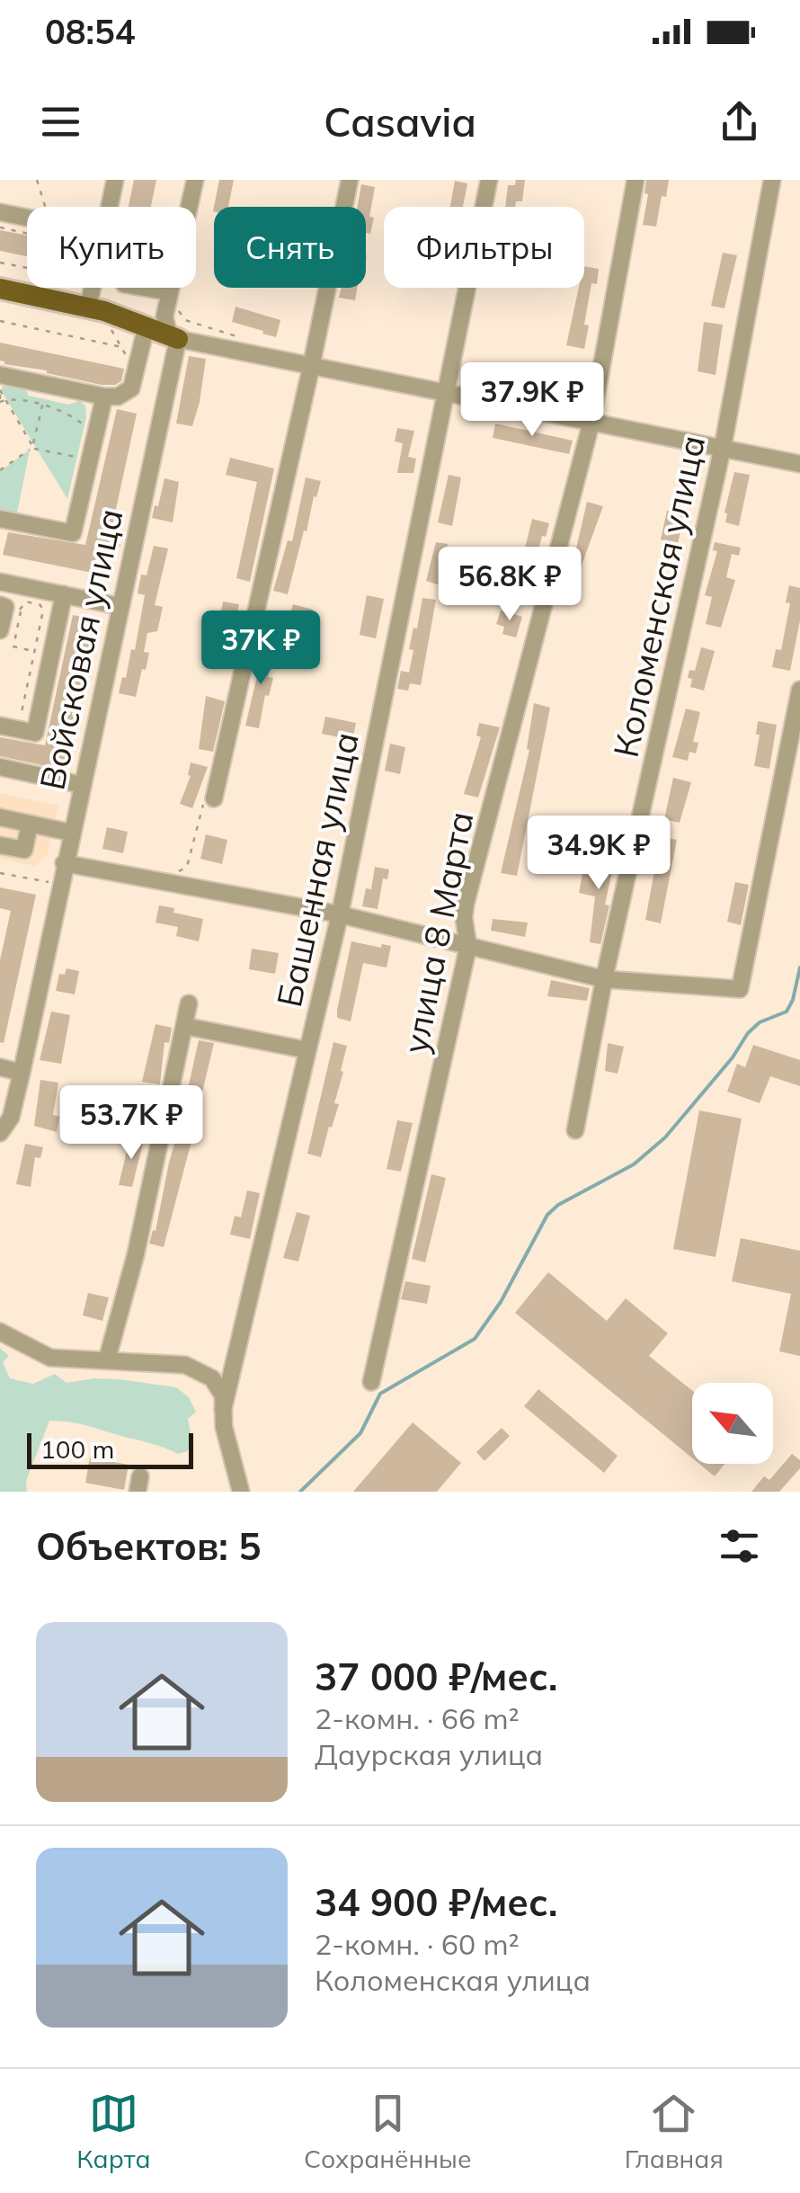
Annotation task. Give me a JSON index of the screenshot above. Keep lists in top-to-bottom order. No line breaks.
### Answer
{"streets":{"street":["Коломенская улица","Войсковая улица","Башенная улица","улица 8 Марта"]},"scale_bar":"100 m","north":"top left","page":{"status":"08:54","header":"Casavia","chip":["Купить","Снять","Фильтры"],"price":["37.9K ₽","56.8K ₽","37K ₽","34.9K ₽","53.7K ₽"],"scale":"100 m","heading":"Объектов: 5","list":[{"name":"37 000 ₽/мес.","note":"2-комн. · 66 m² · Даурская улица"},{"name":"34 900 ₽/мес.","note":"2-комн. · 60 m² · Коломенская улица"}],"tabs":["Карта","Сохранённые","Главная"]}}
